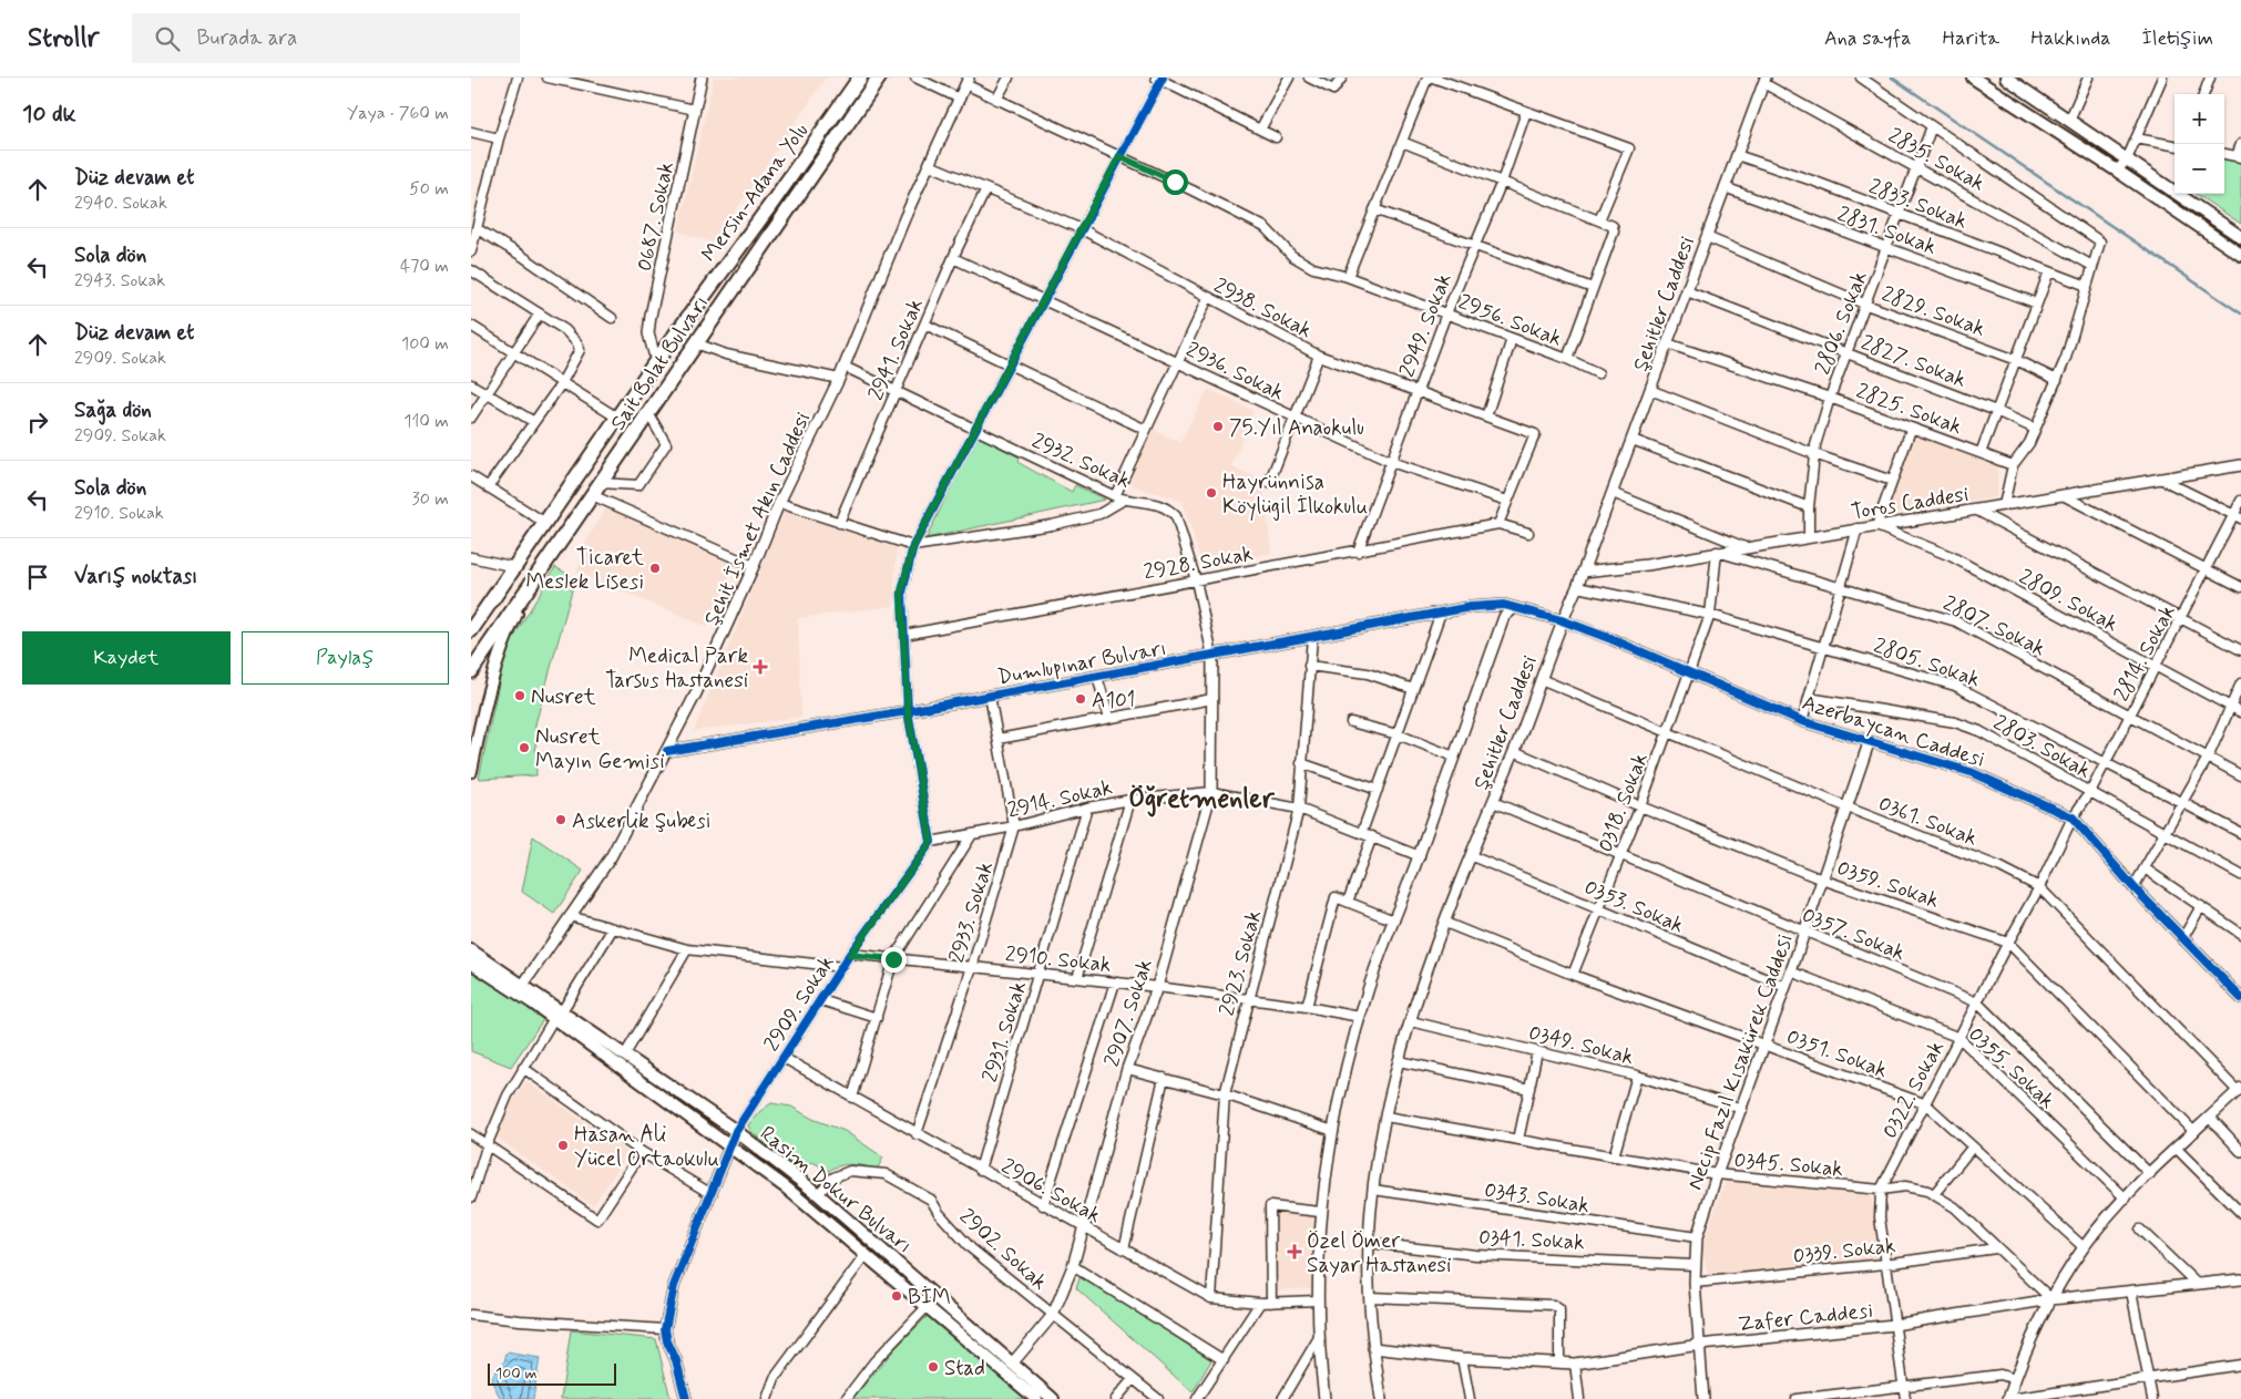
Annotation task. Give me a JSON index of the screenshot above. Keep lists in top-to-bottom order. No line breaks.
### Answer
{"streets":{"highway":["Mersin-Adana Yolu","Sait Bolat Bulvarı"],"main road":["Rasim Dokur Bulvarı"],"street":["2835. Sokak","2833. Sokak","0687. Sokak","2831. Sokak","Şehitler Caddesi","2938. Sokak","2829. Sokak","2956. Sokak","2806. Sokak","2949. Sokak","2941. Sokak","2827. Sokak","2936. Sokak","2825. Sokak","2932. Sokak","Toros Caddesi","Şehit İsmet Akın Caddesi","2928. Sokak","2809. Sokak","2807. Sokak","2814. Sokak","Dumlupınar Bulvarı","2805. Sokak","Azerbaycan Caddesi","2803. Sokak","2914. Sokak","0318. Sokak","0361. Sokak","0359. Sokak","0353. Sokak","2933. Sokak","0357. Sokak","2910. Sokak","2923. Sokak","2909. Sokak","2907. Sokak","2931. Sokak","0349. Sokak","0351. Sokak","Necip Fazıl Kısakürek Caddesi","0355. Sokak","0322. Sokak","0345. Sokak","2906. Sokak","0343. Sokak","0341. Sokak","2902. Sokak","0339. Sokak","Zafer Caddesi"]},"crossings":[["2835. Sokak","Şehitler Caddesi"],["2835. Sokak","2806. Sokak"],["Mersin-Adana Yolu","0687. Sokak"],["2833. Sokak","Şehitler Caddesi"],["2833. Sokak","2806. Sokak"],["2831. Sokak","Şehitler Caddesi"],["2831. Sokak","2806. Sokak"],["Şehitler Caddesi","2829. Sokak"],["Şehitler Caddesi","2827. Sokak"],["Şehitler Caddesi","2825. Sokak"],["Şehitler Caddesi","Toros Caddesi"],["Şehitler Caddesi","2805. Sokak"],["Şehitler Caddesi","Azerbaycan Caddesi"],["Şehitler Caddesi","0361. Sokak"],["Şehitler Caddesi","0359. Sokak"],["Şehitler Caddesi","0353. Sokak"],["Şehitler Caddesi","0357. Sokak"],["Şehitler Caddesi","0349. Sokak"],["Şehitler Caddesi","0351. Sokak"],["Şehitler Caddesi","0345. Sokak"],["Şehitler Caddesi","0343. Sokak"],["Şehitler Caddesi","0341. Sokak"],["Şehitler Caddesi","Zafer Caddesi"],["2938. Sokak","2949. Sokak"],["2938. Sokak","2941. Sokak"],["2938. Sokak","2936. Sokak"],["2938. Sokak","Şehit İsmet Akın Caddesi"],["2829. Sokak","2806. Sokak"],["2956. Sokak","2949. Sokak"],["2956. Sokak","Şehit İsmet Akın Caddesi"],["2806. Sokak","2827. Sokak"],["2806. Sokak","2825. Sokak"],["2806. Sokak","Toros Caddesi"],["2949. Sokak","2936. Sokak"],["2949. Sokak","2928. Sokak"],["2941. Sokak","2936. Sokak"],["2941. Sokak","2932. Sokak"],["2932. Sokak","Şehit İsmet Akın Caddesi"],["2932. Sokak","2928. Sokak"],["2932. Sokak","Dumlupınar Bulvarı"],["2932. Sokak","2907. Sokak"],["Toros Caddesi","2809. Sokak"],["Toros Caddesi","2807. Sokak"],["Toros Caddesi","0318. Sokak"],["Şehit İsmet Akın Caddesi","Dumlupınar Bulvarı"],["Şehit İsmet Akın Caddesi","Rasim Dokur Bulvarı"],["2809. Sokak","2814. Sokak"],["2807. Sokak","2814. Sokak"],["2807. Sokak","0318. Sokak"],["2814. Sokak","2805. Sokak"],["2814. Sokak","Azerbaycan Caddesi"],["2814. Sokak","2803. Sokak"],["2814. Sokak","0322. Sokak"],["Dumlupınar Bulvarı","Azerbaycan Caddesi"],["Dumlupınar Bulvarı","2933. Sokak"],["Dumlupınar Bulvarı","2923. Sokak"],["Dumlupınar Bulvarı","2907. Sokak"],["2805. Sokak","0318. Sokak"],["Azerbaycan Caddesi","0318. Sokak"],["Azerbaycan Caddesi","Necip Fazıl Kısakürek Caddesi"],["Azerbaycan Caddesi","0322. Sokak"],["2914. Sokak","2933. Sokak"],["2914. Sokak","2923. Sokak"],["2914. Sokak","2909. Sokak"],["2914. Sokak","2907. Sokak"],["2914. Sokak","2931. Sokak"],["0318. Sokak","0361. Sokak"],["0318. Sokak","0359. Sokak"],["0318. Sokak","0353. Sokak"],["0318. Sokak","0357. Sokak"],["0318. Sokak","0351. Sokak"],["0361. Sokak","Necip Fazıl Kısakürek Caddesi"],["0361. Sokak","0322. Sokak"],["0359. Sokak","Necip Fazıl Kısakürek Caddesi"],["0359. Sokak","0322. Sokak"],["0353. Sokak","Necip Fazıl Kısakürek Caddesi"],["2933. Sokak","2910. Sokak"],["2933. Sokak","2906. Sokak"],["0357. Sokak","Necip Fazıl Kısakürek Caddesi"],["0357. Sokak","0322. Sokak"],["2910. Sokak","2923. Sokak"],["2910. Sokak","2909. Sokak"],["2910. Sokak","2907. Sokak"],["2910. Sokak","2931. Sokak"],["2923. Sokak","2906. Sokak"],["2909. Sokak","Rasim Dokur Bulvarı"],["2909. Sokak","2906. Sokak"],["2907. Sokak","Rasim Dokur Bulvarı"],["2907. Sokak","2906. Sokak"],["2907. Sokak","2902. Sokak"],["2931. Sokak","2906. Sokak"],["0349. Sokak","Necip Fazıl Kısakürek Caddesi"],["0351. Sokak","Necip Fazıl Kısakürek Caddesi"],["0351. Sokak","0322. Sokak"],["Necip Fazıl Kısakürek Caddesi","0355. Sokak"],["Necip Fazıl Kısakürek Caddesi","0345. Sokak"],["Necip Fazıl Kısakürek Caddesi","0343. Sokak"],["Necip Fazıl Kısakürek Caddesi","0341. Sokak"],["Necip Fazıl Kısakürek Caddesi","0339. Sokak"],["Necip Fazıl Kısakürek Caddesi","Zafer Caddesi"],["0355. Sokak","0322. Sokak"],["0322. Sokak","0345. Sokak"],["0322. Sokak","0339. Sokak"],["0322. Sokak","Zafer Caddesi"],["0345. Sokak","0339. Sokak"],["0345. Sokak","Zafer Caddesi"],["Rasim Dokur Bulvarı","2902. Sokak"]],"districts":["Öğretmenler"],"places":{"other":["75.Yıl Anaokulu","Hayrünnisa Köylügil İlkokulu","Ticaret Meslek Lisesi","Nusret","A101","Nusret Mayın Gemisi","Askerlik Şubesi","Hasan Ali Yücel Ortaokulu","BİM","Stad"],"health":["Medical Park Tarsus Hastanesi","Özel Ömer Sayar Hastanesi"]},"scale_bar":"100 m","page":{"header":"Strollr","search":"Burada ara","nav":["Ana sayfa","Harita","Hakkında","İletişim"],"heading":["10 dk","Yaya · 760 m"],"map_buttons":["+","−"],"list":[["Düz devam et","2940. Sokak","50 m"],["Sola dön","2943. Sokak","470 m"],["Düz devam et","2909. Sokak","100 m"],["Sağa dön","2909. Sokak","110 m"],["Sola dön","2910. Sokak","30 m"],"Varış noktası"],"buttons":["Kaydet","Paylaş"],"scale":"100 m"}}
